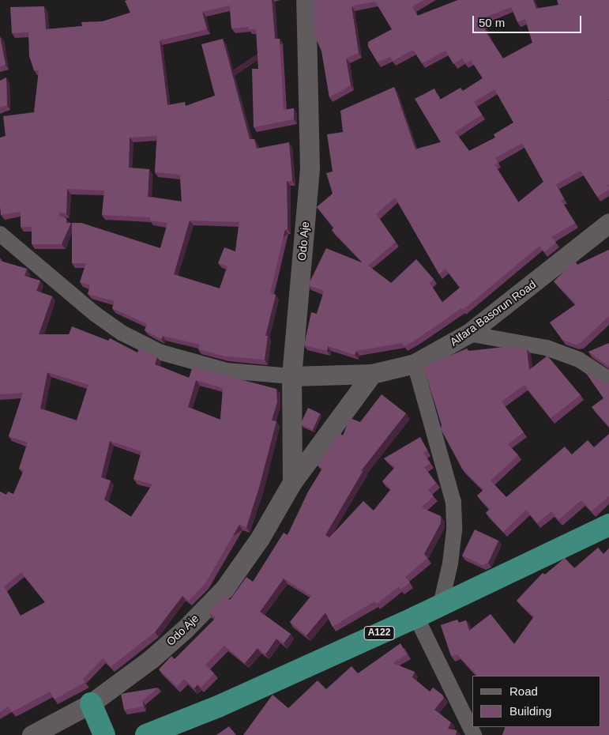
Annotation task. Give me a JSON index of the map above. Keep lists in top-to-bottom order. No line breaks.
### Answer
{"streets":{"highway":["A122"],"street":["Odo Aje","Alfara Basorun Road"]},"crossings":[["Odo Aje","Alfara Basorun Road"]],"legend":["Road","Building"],"scale_bar":"50 m"}
